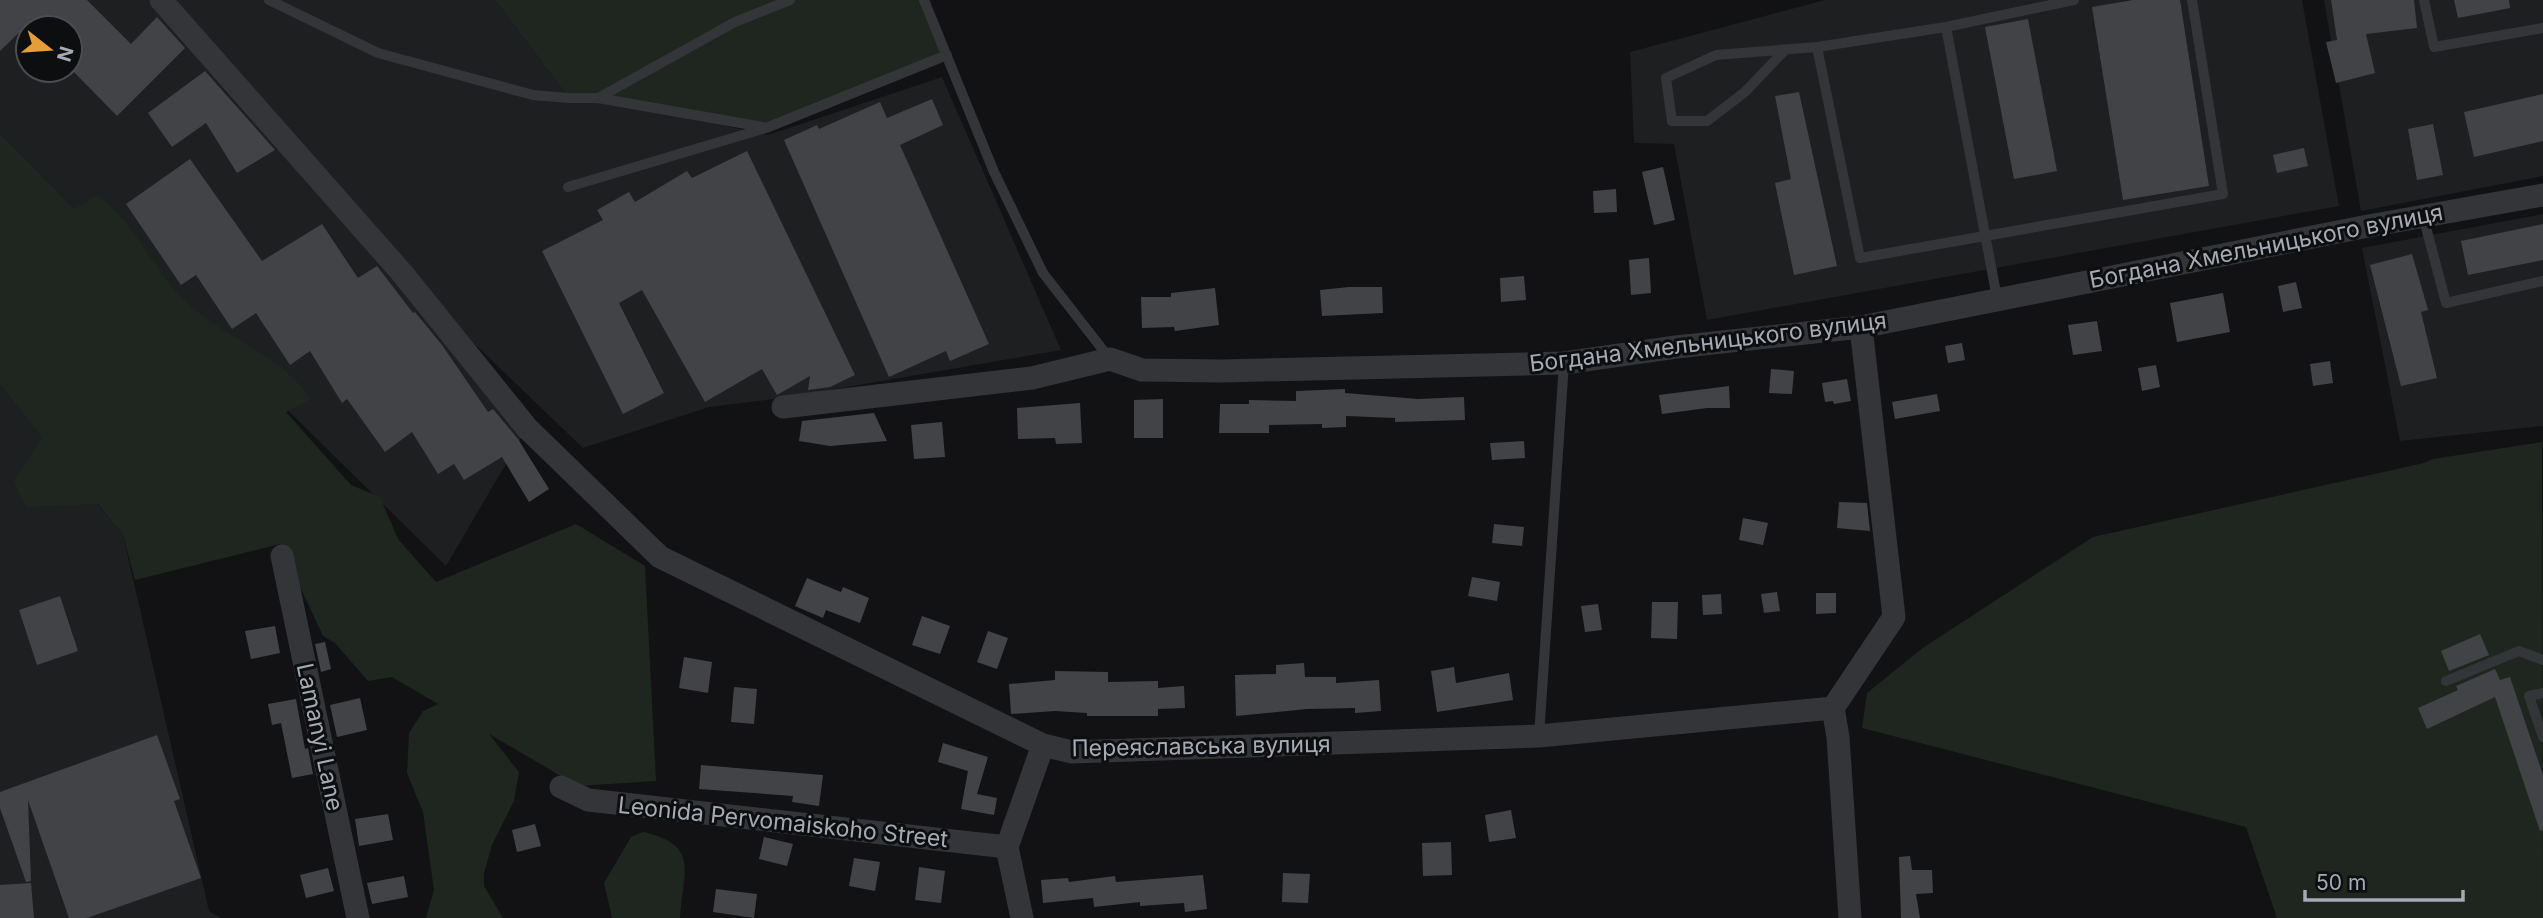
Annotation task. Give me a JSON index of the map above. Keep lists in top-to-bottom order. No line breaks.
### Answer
{"streets":{"street":["Богдана Хмельницького вулиця","Lamanyi Lane","Переяславська вулиця","Leonida Pervomaiskoho Street"]},"scale_bar":"50 m","north":"right"}
